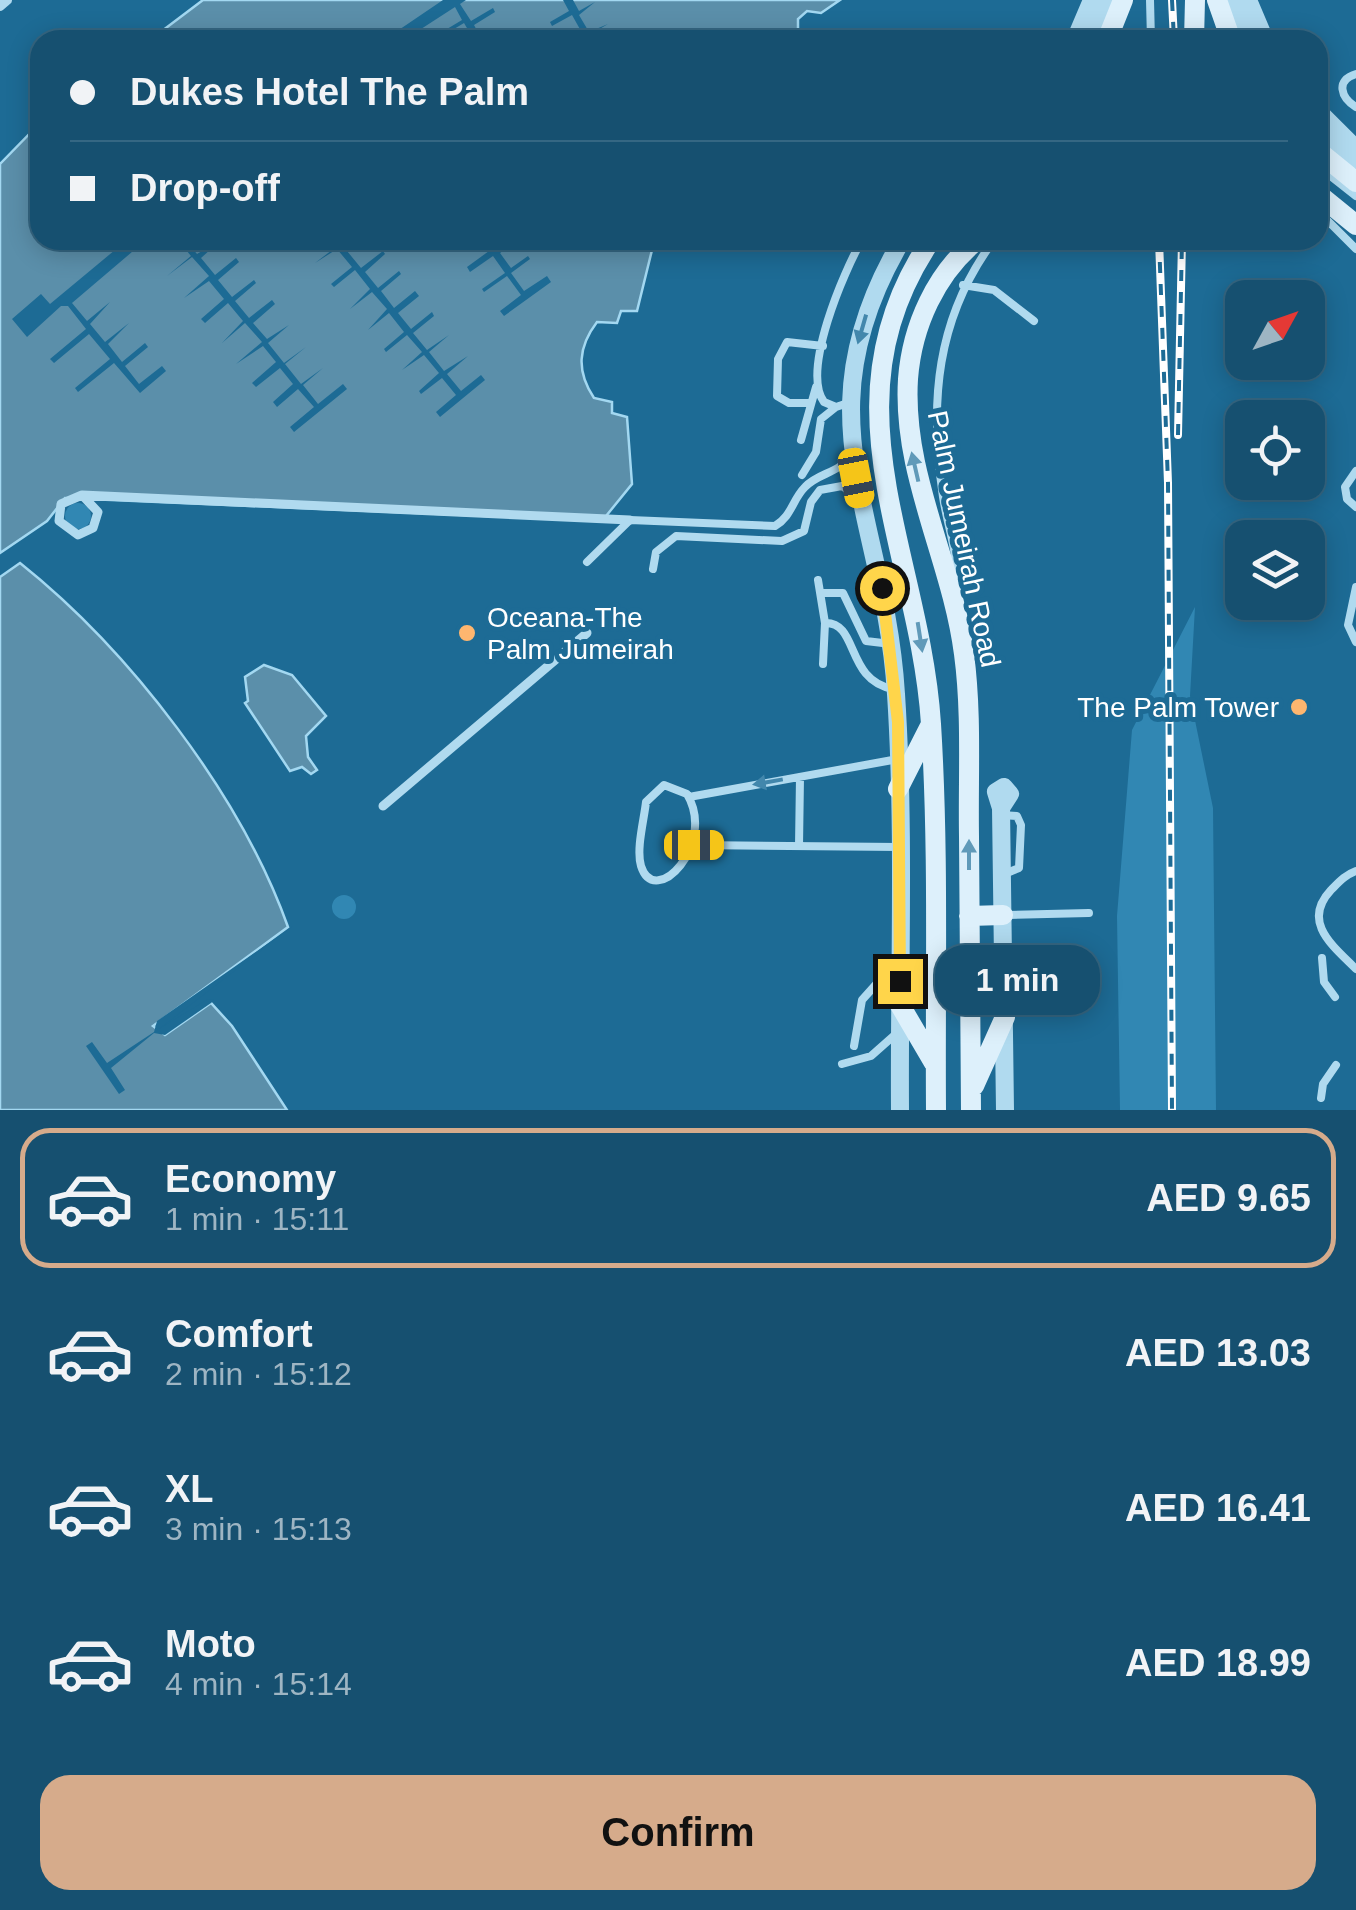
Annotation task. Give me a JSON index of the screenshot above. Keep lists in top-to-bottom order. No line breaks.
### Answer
{"streets":{"main road":["Palm Jumeirah Road"]},"places":["Oceana-The Palm Jumeirah","The Palm Tower"],"north":"top right","page":{"banner":["Dukes Hotel The Palm","Drop-off"],"bubble":"1 min","list":[{"name":"Economy","note":"1 min · 15:11","value":"AED 9.65"},{"name":"Comfort","note":"2 min · 15:12","value":"AED 13.03"},{"name":"XL","note":"3 min · 15:13","value":"AED 16.41"},{"name":"Moto","note":"4 min · 15:14","value":"AED 18.99"}],"buttons":"Confirm"}}
